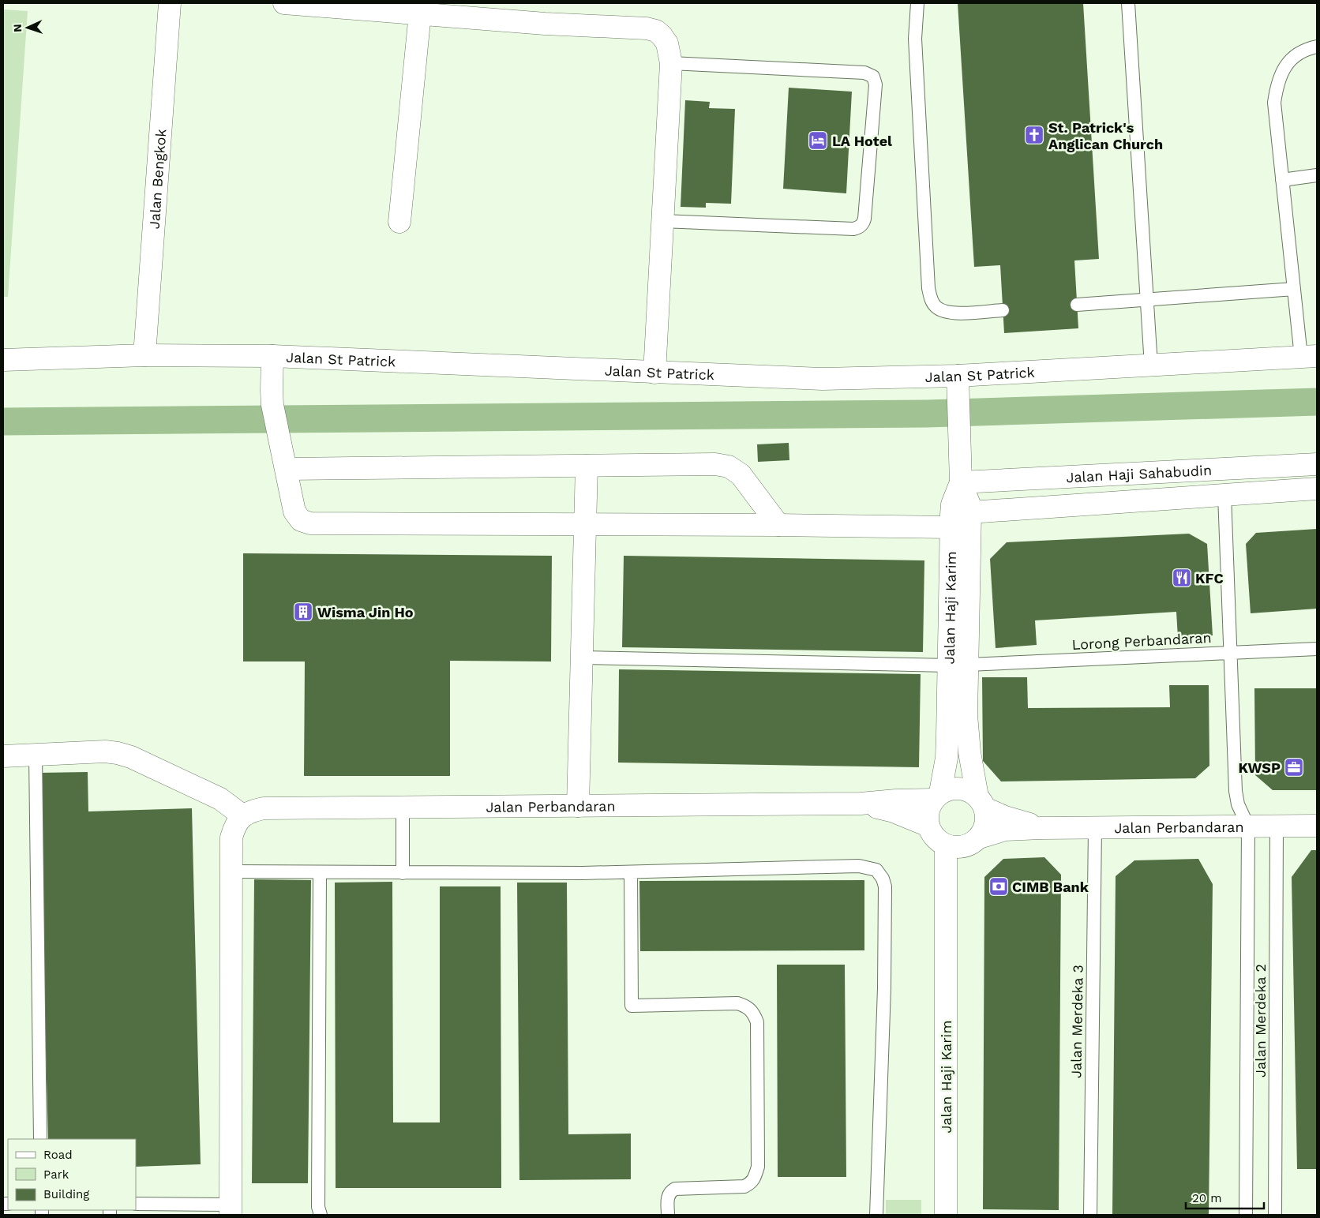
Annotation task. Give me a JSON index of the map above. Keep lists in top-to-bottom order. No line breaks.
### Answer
{"streets":{"street":["Jalan Bengkok","Jalan St Patrick","Jalan Haji Sahabudin","Jalan Haji Karim","Jalan Perbandaran"],"lane":["Lorong Perbandaran","Jalan Merdeka 2","Jalan Merdeka 3"]},"crossings":[["Jalan Bengkok","Jalan St Patrick"],["Jalan St Patrick","Jalan Haji Karim"],["Jalan Haji Sahabudin","Jalan Haji Karim"],["Jalan Haji Karim","Lorong Perbandaran"],["Jalan Haji Karim","Jalan Perbandaran"],["Jalan Perbandaran","Jalan Merdeka 2"],["Jalan Perbandaran","Jalan Merdeka 3"]],"places":{"church":["St. Patrick's Anglican Church"],"hotel":["LA Hotel"],"restaurant":["KFC"],"building":["Wisma Jin Ho"],"office":["KWSP"],"bank":["CIMB Bank"]},"legend":["Road","Park","Building"],"scale_bar":"20 m","north":"left"}
